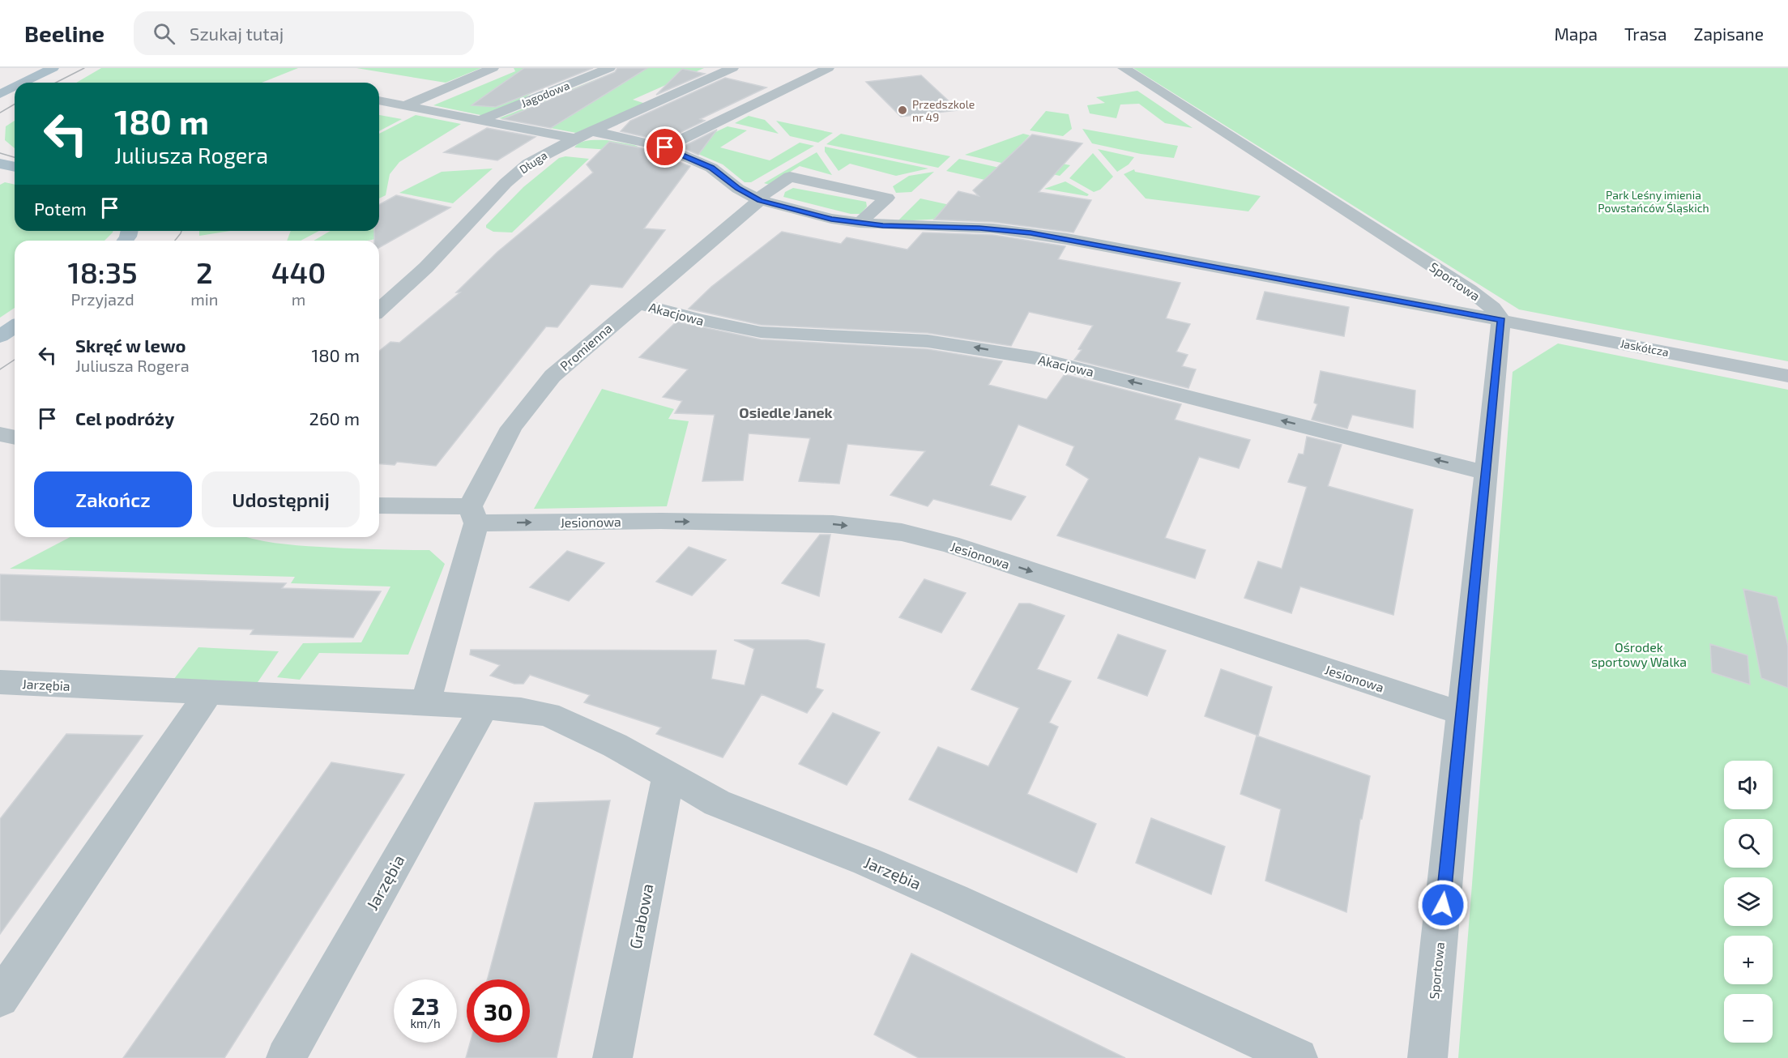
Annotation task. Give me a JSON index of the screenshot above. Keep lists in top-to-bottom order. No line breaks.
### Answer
{"streets":{"street":["Jagodowa","Długa","Sportowa","Akacjowa","Promienna","Jaskółcza","Jesionowa","Jarzębia","Grabowa"]},"crossings":[["Długa","Jaskółcza"],["Sportowa","Akacjowa"],["Sportowa","Jaskółcza"],["Sportowa","Jesionowa"],["Akacjowa","Promienna"],["Promienna","Jaskółcza"],["Promienna","Jesionowa"],["Promienna","Jarzębia"],["Jarzębia","Grabowa"]],"one_way":["Akacjowa","Jesionowa"],"districts":["Osiedle Janek"],"parks":["Park Leśny imienia Powstańców Śląskich","Ośrodek sportowy Walka"],"places":["Przedszkole nr 49"],"page":{"header":"Beeline","search":"Szukaj tutaj","nav":["Mapa","Trasa","Zapisane"],"turn":["180 m","Juliusza Rogera"],"then":"Potem","eta":["18:35","Przyjazd","2","min","440","m"],"list":[{"name":"Skręć w lewo","note":"Juliusza Rogera","value":"180 m"},{"name":"Cel podróży","value":"260 m"}],"buttons":["Zakończ","Udostępnij"],"map_buttons":["+","−"],"speed":"23 km/h","limit":"30"}}
